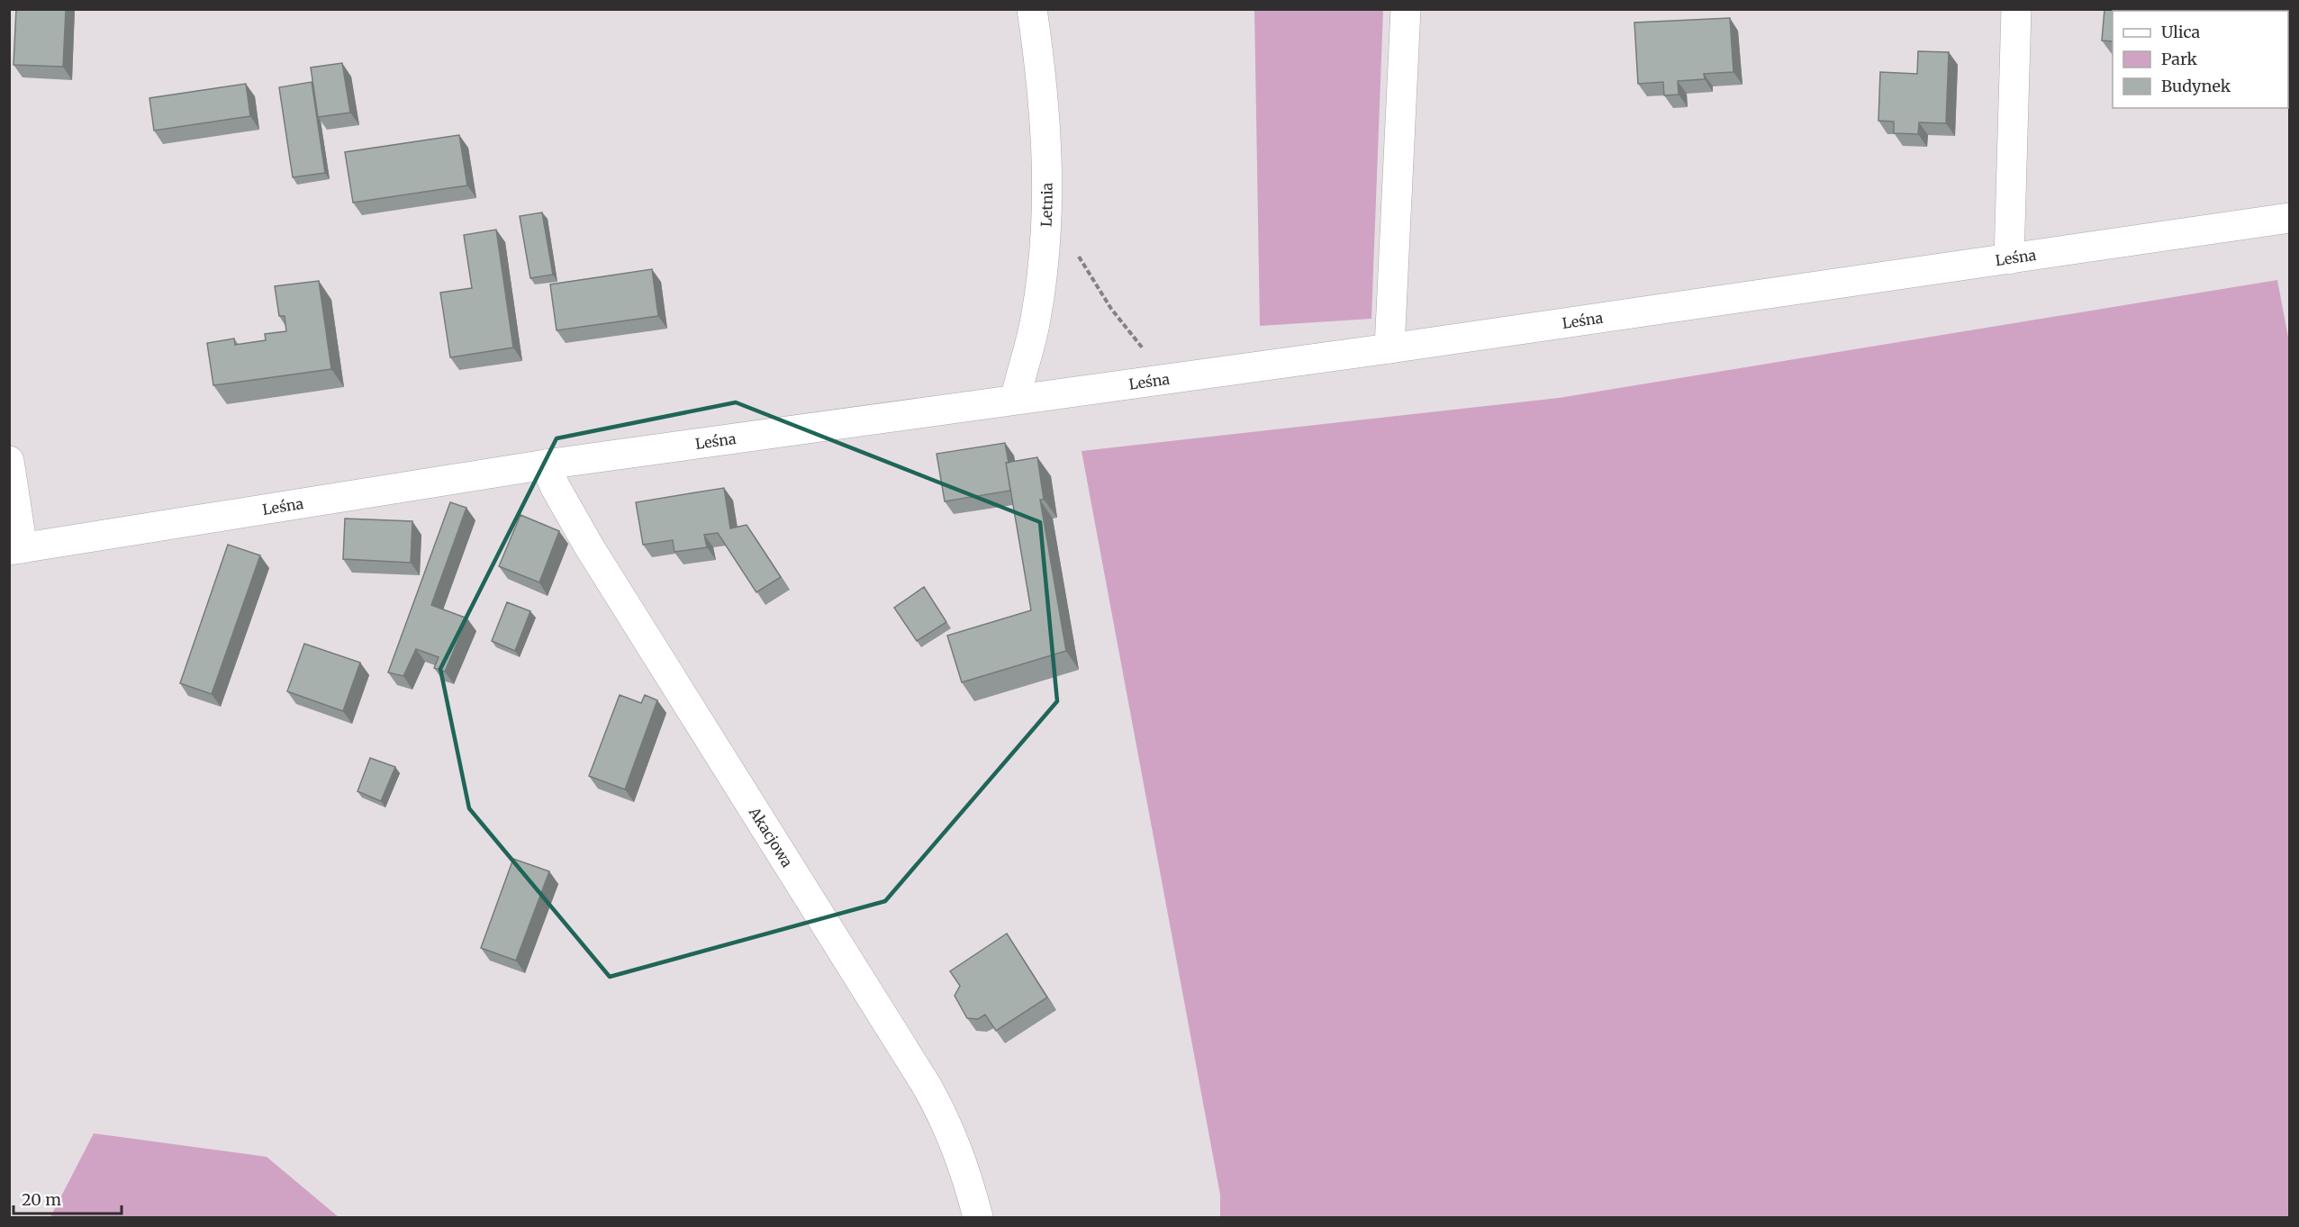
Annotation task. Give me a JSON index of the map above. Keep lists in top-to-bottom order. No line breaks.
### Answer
{"streets":{"street":["Letnia","Leśna","Akacjowa"]},"crossings":[["Letnia","Leśna"],["Leśna","Akacjowa"]],"legend":["Ulica","Park","Budynek"],"scale_bar":"20 m"}
